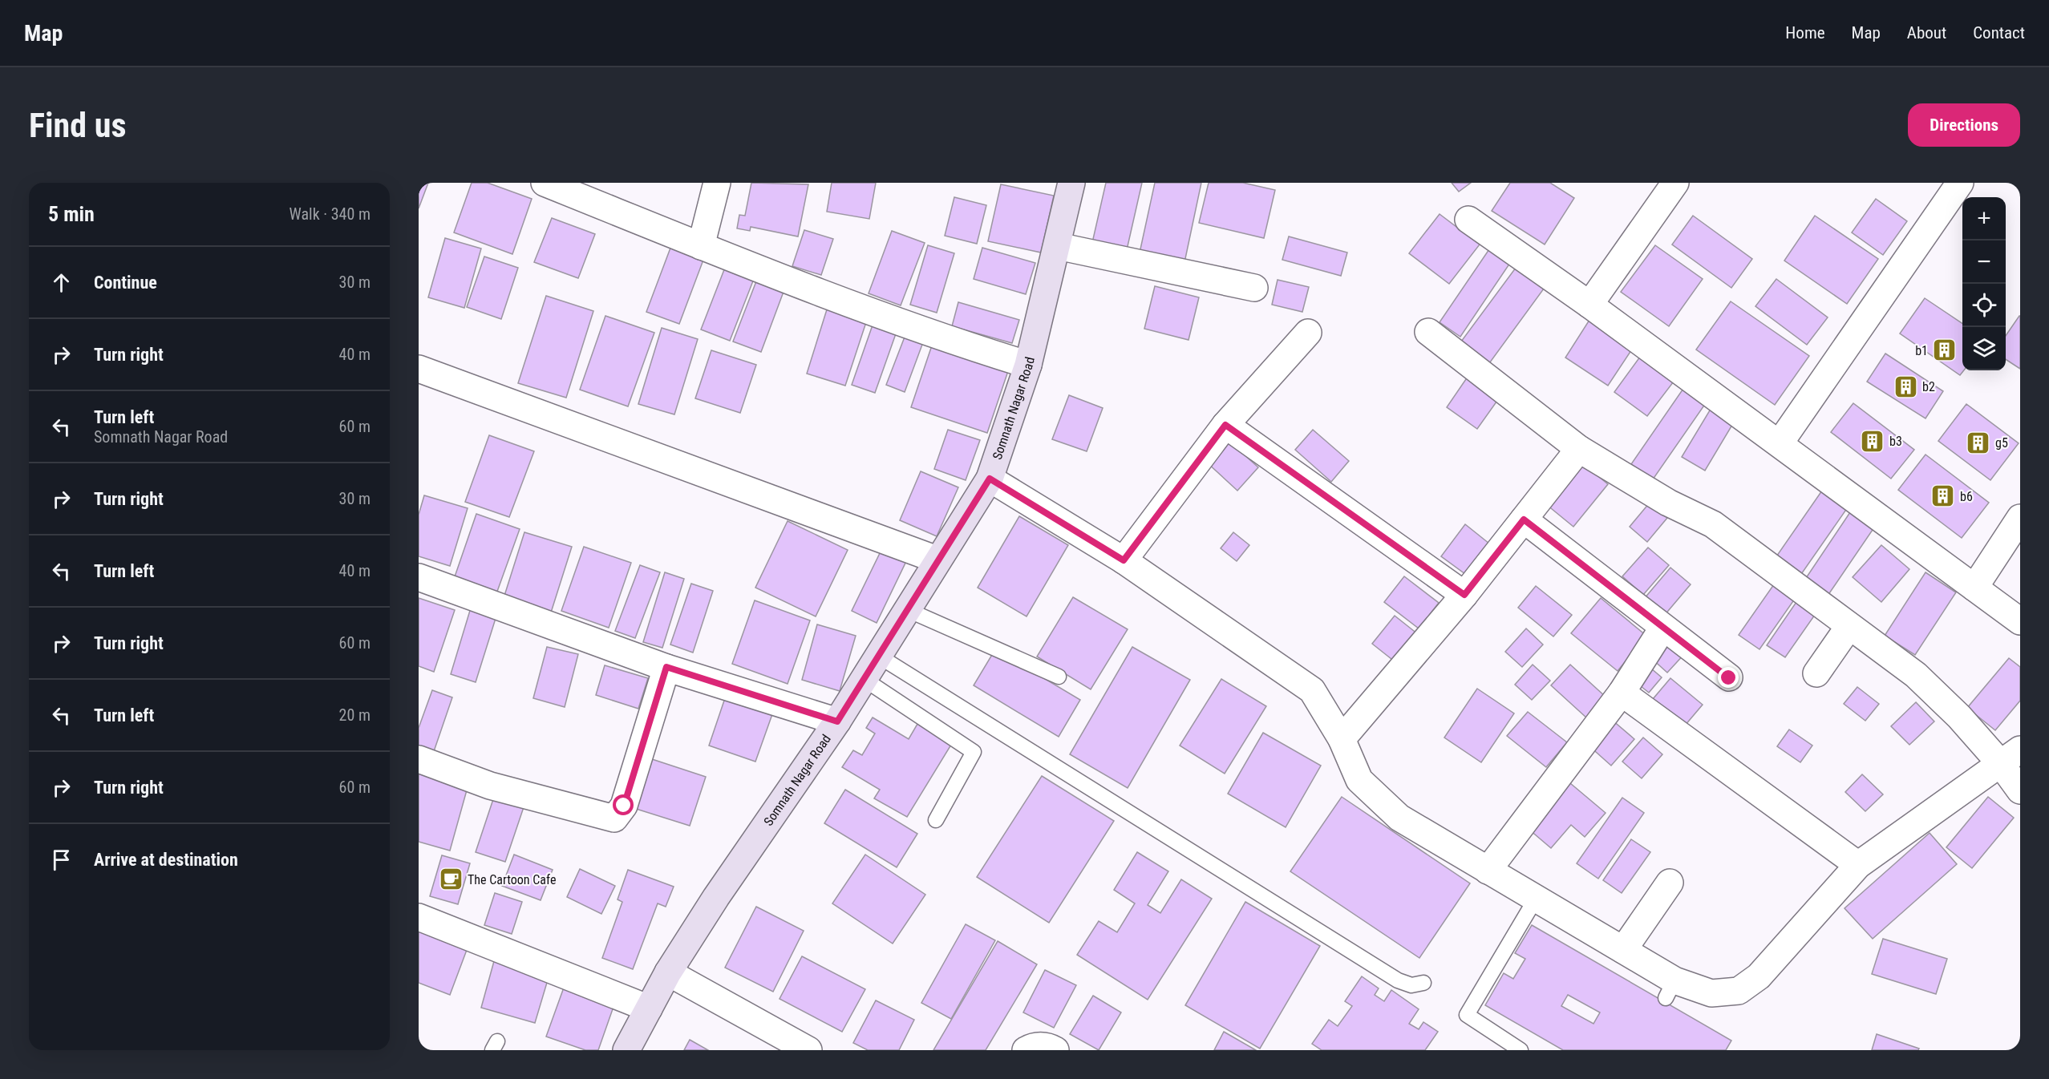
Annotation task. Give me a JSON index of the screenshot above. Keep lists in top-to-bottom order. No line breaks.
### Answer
{"streets":{"street":["Somnath Nagar Road"]},"places":{"building":["b1","b2","b3","g5","b6"],"cafe":["The Cartoon Cafe"]},"page":{"header":"Map","nav":["Home","Map","About","Contact"],"buttons":"Directions","title":"Find us","heading":["5 min","Walk · 340 m"],"map_buttons":["+","−"],"list":[["Continue","30 m"],["Turn right","40 m"],["Turn left","Somnath Nagar Road","60 m"],["Turn right","30 m"],["Turn left","40 m"],["Turn right","60 m"],["Turn left","20 m"],["Turn right","60 m"],"Arrive at destination"]}}
